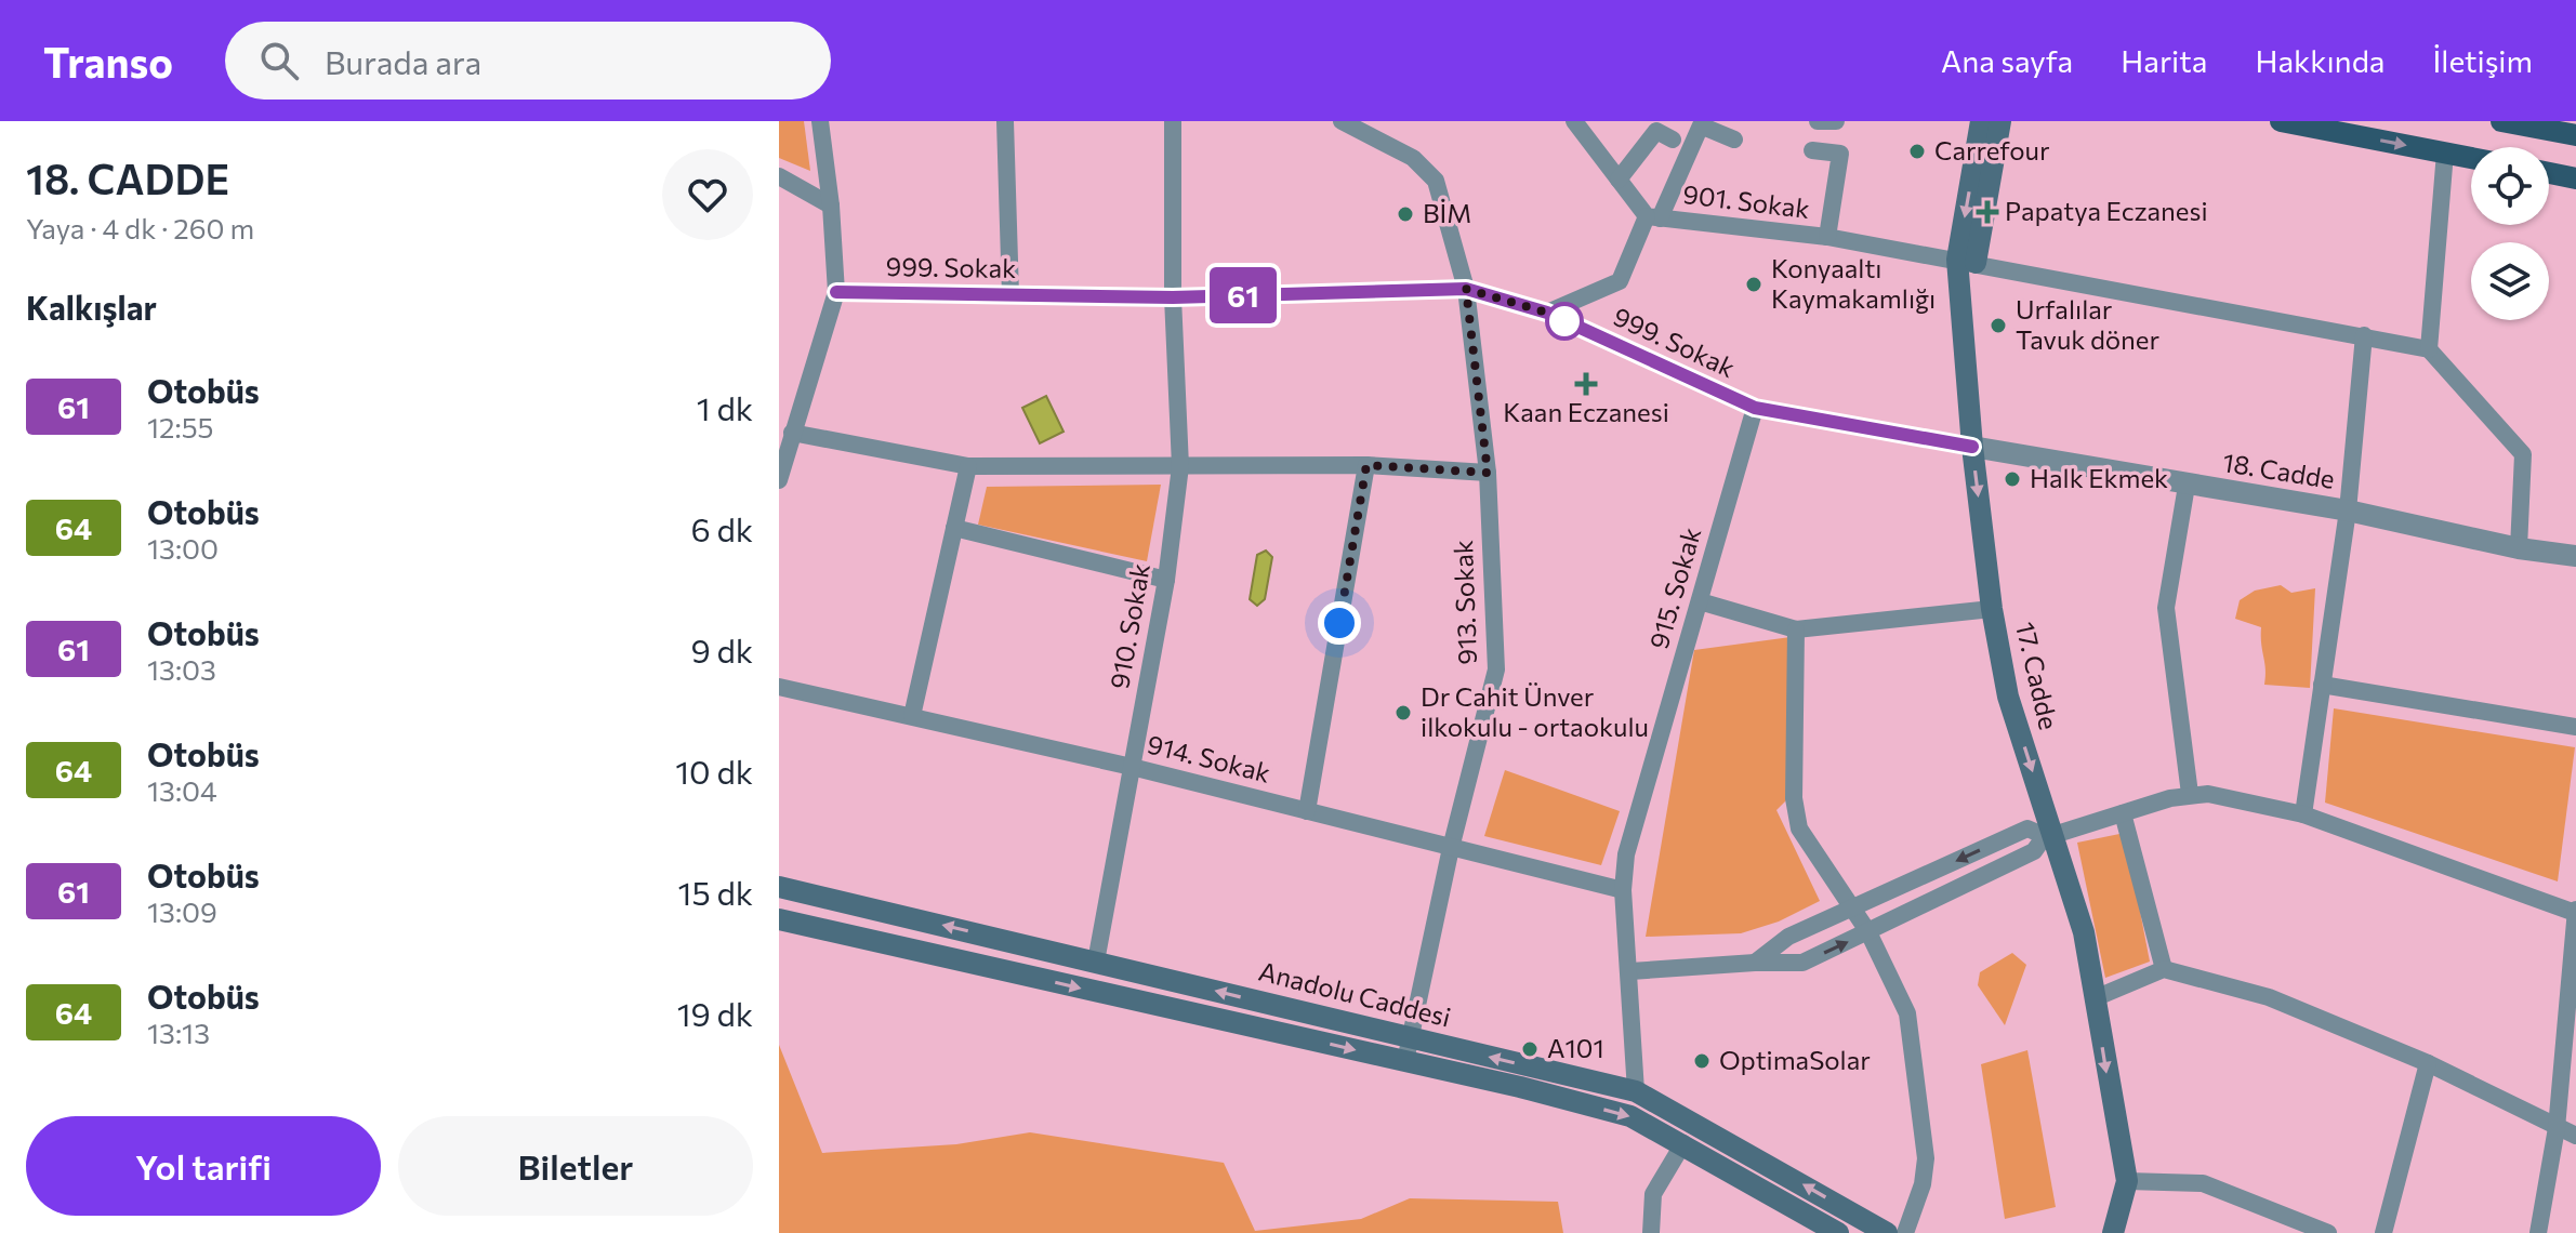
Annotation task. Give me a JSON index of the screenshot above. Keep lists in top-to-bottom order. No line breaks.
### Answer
{"streets":{"main road":["17. Cadde","Anadolu Caddesi"],"street":["901. Sokak","999. Sokak","18. Cadde","915. Sokak","913. Sokak","910. Sokak","914. Sokak"]},"crossings":[["901. Sokak","17. Cadde"],["999. Sokak","18. Cadde"],["999. Sokak","915. Sokak"],["999. Sokak","913. Sokak"],["999. Sokak","910. Sokak"],["999. Sokak","17. Cadde"],["18. Cadde","17. Cadde"],["915. Sokak","914. Sokak"],["915. Sokak","Anadolu Caddesi"],["913. Sokak","914. Sokak"],["913. Sokak","Anadolu Caddesi"],["910. Sokak","914. Sokak"],["910. Sokak","Anadolu Caddesi"]],"one_way":["17. Cadde"],"places":{"other":["Carrefour","BİM","Konyaaltı Kaymakamlığı","Urfalılar Tavuk döner","Halk Ekmek","Dr Cahit Ünver ilkokulu - ortaokulu","A101","OptimaSolar"],"health":["Papatya Eczanesi","Kaan Eczanesi"]},"lines":["bus line 61"],"page":{"header":"Transo","search":"Burada ara","nav":["Ana sayfa","Harita","Hakkında","İletişim"],"heading":[["18. CADDE","Yaya · 4 dk · 260 m"],"Kalkışlar"],"on_map":"61","list":[{"mark":"61","name":"Otobüs","note":"12:55","value":"1 dk"},{"mark":"64","name":"Otobüs","note":"13:00","value":"6 dk"},{"mark":"61","name":"Otobüs","note":"13:03","value":"9 dk"},{"mark":"64","name":"Otobüs","note":"13:04","value":"10 dk"},{"mark":"61","name":"Otobüs","note":"13:09","value":"15 dk"},{"mark":"64","name":"Otobüs","note":"13:13","value":"19 dk"}],"buttons":["Yol tarifi","Biletler"]}}
